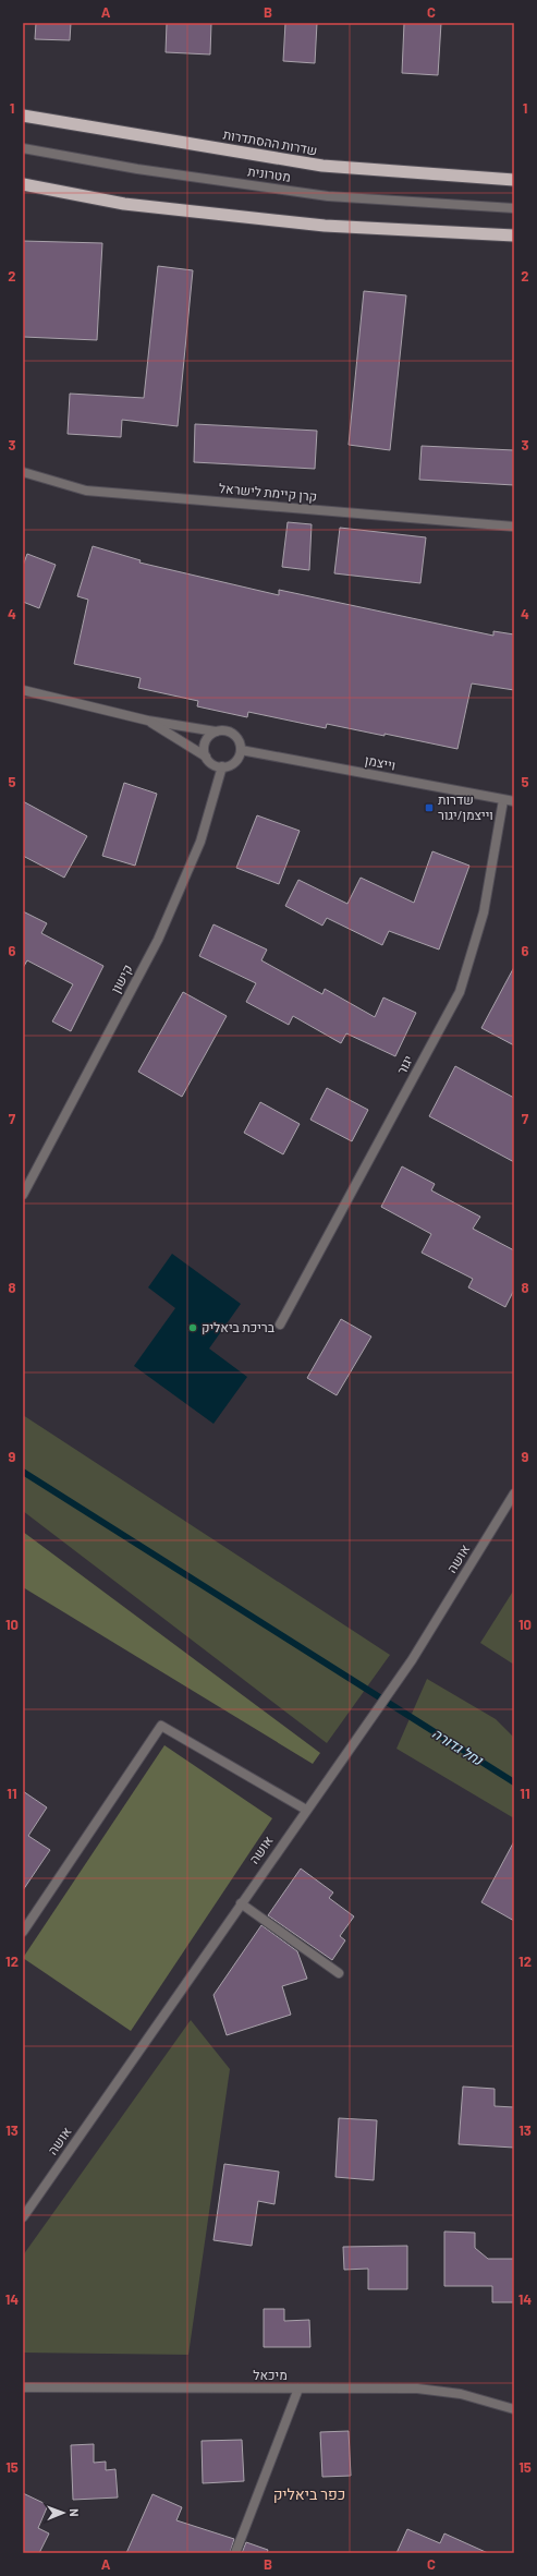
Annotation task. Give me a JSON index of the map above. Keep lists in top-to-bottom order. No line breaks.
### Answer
{"streets":{"highway":["שדרות ההסתדרות"],"street":["מטרונית","קרן קיימת לישראל","וייצמן","קישון","יגור","אושה","מיכאל"]},"crossings":[["וייצמן","קישון"],["וייצמן","יגור"]],"districts":["כפר ביאליק"],"water":["נחל גדורה"],"places":{"transit":["שדרות וייצמן/יגור"],"other":["בריכת ביאליק"]},"north":"right","grid":{"columns":["A","B","C"],"rows":["1","2","3","4","5","6","7","8","9","10","11","12","13","14","15"]}}
